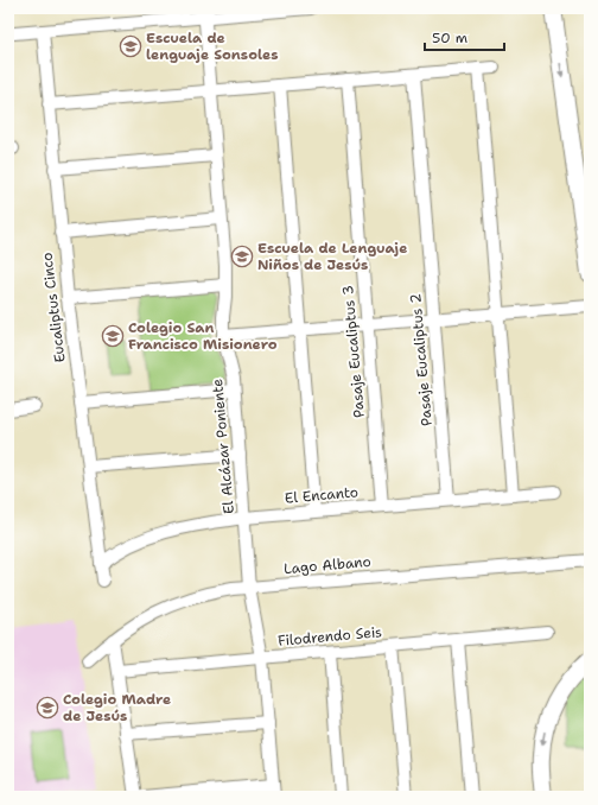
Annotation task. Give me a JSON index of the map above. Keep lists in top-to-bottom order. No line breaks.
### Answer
{"streets":{"street":["Eucaliptus Cinco","Pasaje Eucaliptus 3","Pasaje Eucaliptus 2","El Alcázar Poniente","El Encanto","Lago Albano","Filodrendo Seis"]},"crossings":[["Eucaliptus Cinco","El Encanto"],["Pasaje Eucaliptus 3","El Encanto"],["Pasaje Eucaliptus 2","El Encanto"],["El Alcázar Poniente","El Encanto"],["El Alcázar Poniente","Lago Albano"],["El Alcázar Poniente","Filodrendo Seis"]],"places":{"school or university":["Escuela de lenguaje Sonsoles","Escuela de Lenguaje Niños de Jesús","Colegio San Francisco Misionero","Colegio Madre de Jesús"]},"scale_bar":"50 m"}
